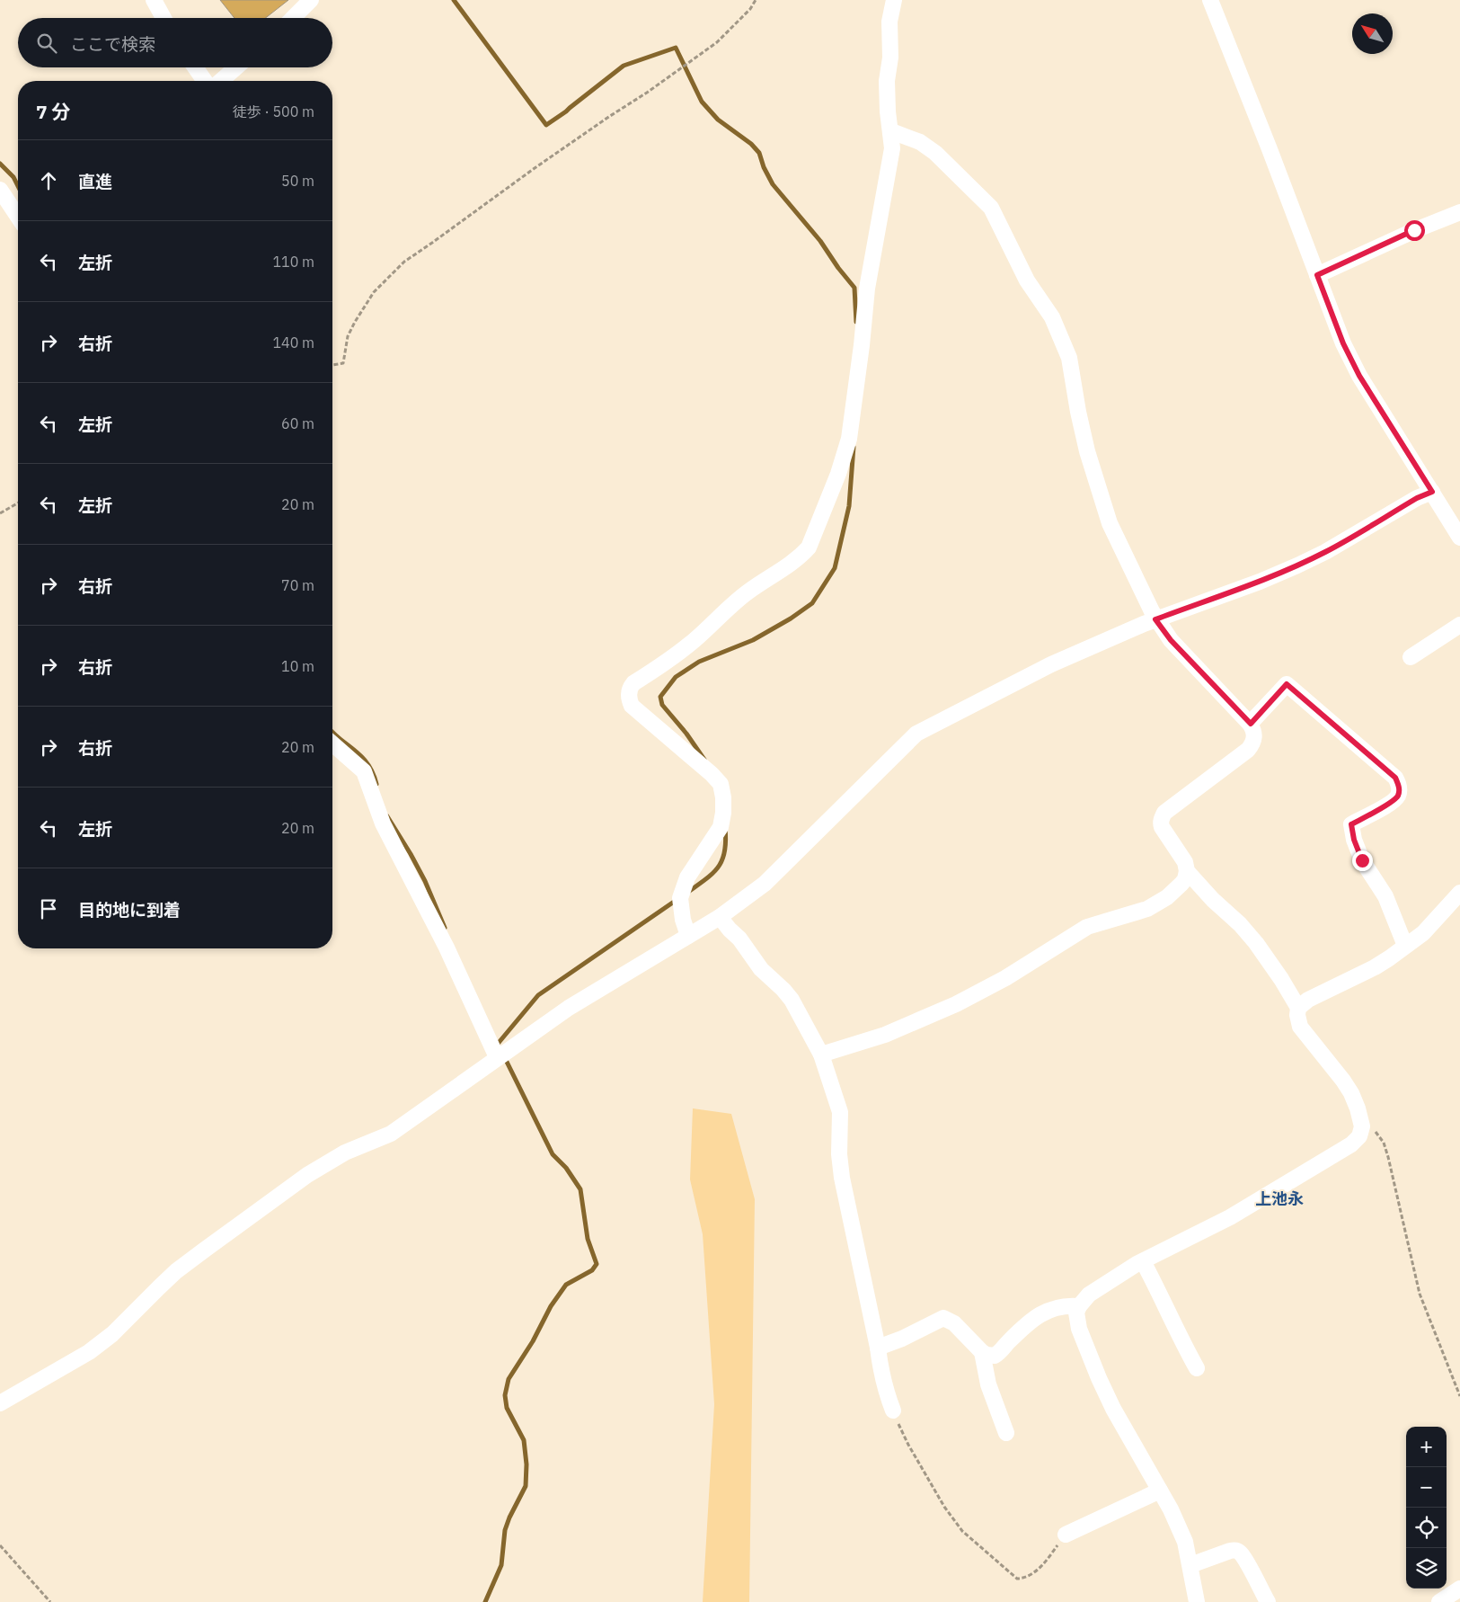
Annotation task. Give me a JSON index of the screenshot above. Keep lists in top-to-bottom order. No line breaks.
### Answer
{"districts":["上池永"],"north":"top left","page":{"search":"ここで検索","heading":["7 分","徒歩 · 500 m"],"list":[["直進","50 m"],["左折","110 m"],["右折","140 m"],["左折","60 m"],["左折","20 m"],["右折","70 m"],["右折","10 m"],["右折","20 m"],["左折","20 m"],"目的地に到着"],"map_buttons":["+","−"]}}
